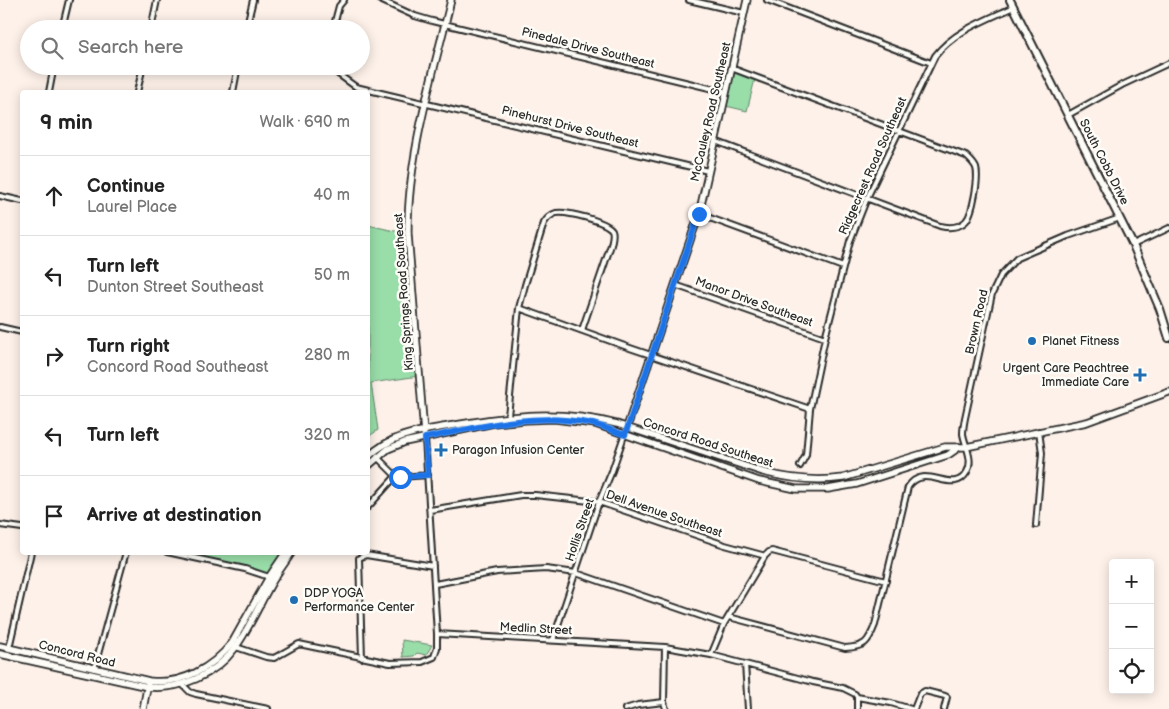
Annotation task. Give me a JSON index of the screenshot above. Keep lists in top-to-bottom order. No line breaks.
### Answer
{"streets":{"main road":["McCauley Road Southeast","South Cobb Drive","King Springs Road Southeast","Concord Road Southeast","Concord Road"],"street":["Pinedale Drive Southeast","Pinehurst Drive Southeast","Ridgecrest Road Southeast","Manor Drive Southeast","Brown Road","Dell Avenue Southeast","Hollis Street","Medlin Street"]},"crossings":[["Pinedale Drive Southeast","McCauley Road Southeast"],["Pinedale Drive Southeast","King Springs Road Southeast"],["McCauley Road Southeast","Pinehurst Drive Southeast"],["McCauley Road Southeast","Manor Drive Southeast"],["McCauley Road Southeast","Concord Road Southeast"],["McCauley Road Southeast","Hollis Street"],["Pinehurst Drive Southeast","King Springs Road Southeast"],["South Cobb Drive","Ridgecrest Road Southeast"],["South Cobb Drive","Brown Road"],["Ridgecrest Road Southeast","Manor Drive Southeast"],["King Springs Road Southeast","Concord Road Southeast"],["Brown Road","Concord Road Southeast"],["Brown Road","Dell Avenue Southeast"],["Concord Road Southeast","Hollis Street"],["Dell Avenue Southeast","Hollis Street"],["Hollis Street","Medlin Street"]],"places":{"other":["Planet Fitness","DDP YOGA Performance Center"],"health":["Urgent Care Peachtree Immediate Care","Paragon Infusion Center"]},"page":{"search":"Search here","heading":["9 min","Walk · 690 m"],"list":[["Continue","Laurel Place","40 m"],["Turn left","Dunton Street Southeast","50 m"],["Turn right","Concord Road Southeast","280 m"],["Turn left","320 m"],"Arrive at destination"],"map_buttons":["+","−"]}}
